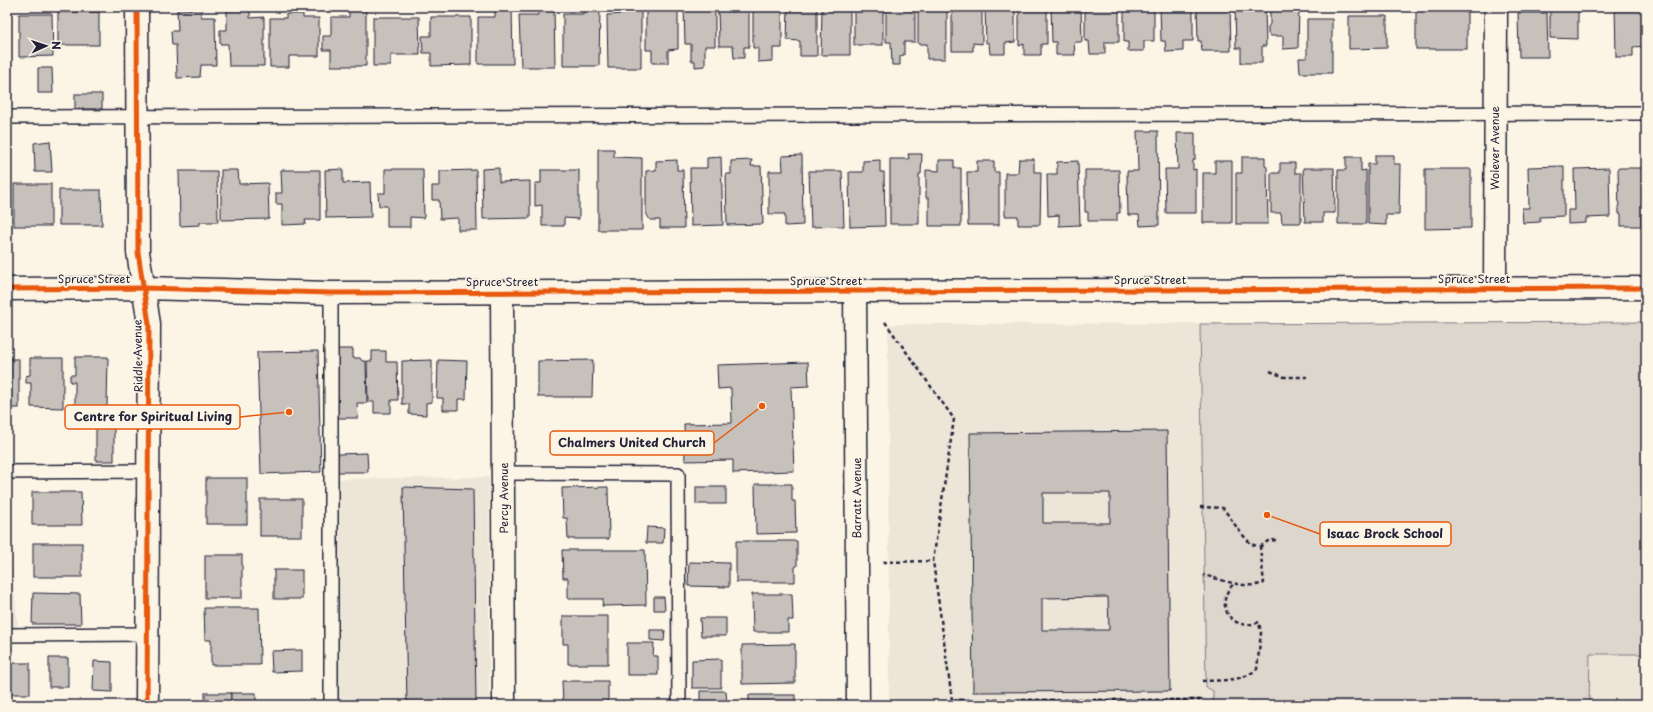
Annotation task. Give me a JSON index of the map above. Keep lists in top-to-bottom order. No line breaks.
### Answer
{"streets":{"street":["Wolever Avenue","Spruce Street","Riddle Avenue","Percy Avenue","Barratt Avenue"]},"crossings":[["Wolever Avenue","Spruce Street"],["Spruce Street","Riddle Avenue"],["Spruce Street","Percy Avenue"],["Spruce Street","Barratt Avenue"]],"places":["Chalmers United Church","Centre for Spiritual Living","Isaac Brock School"],"north":"right"}
